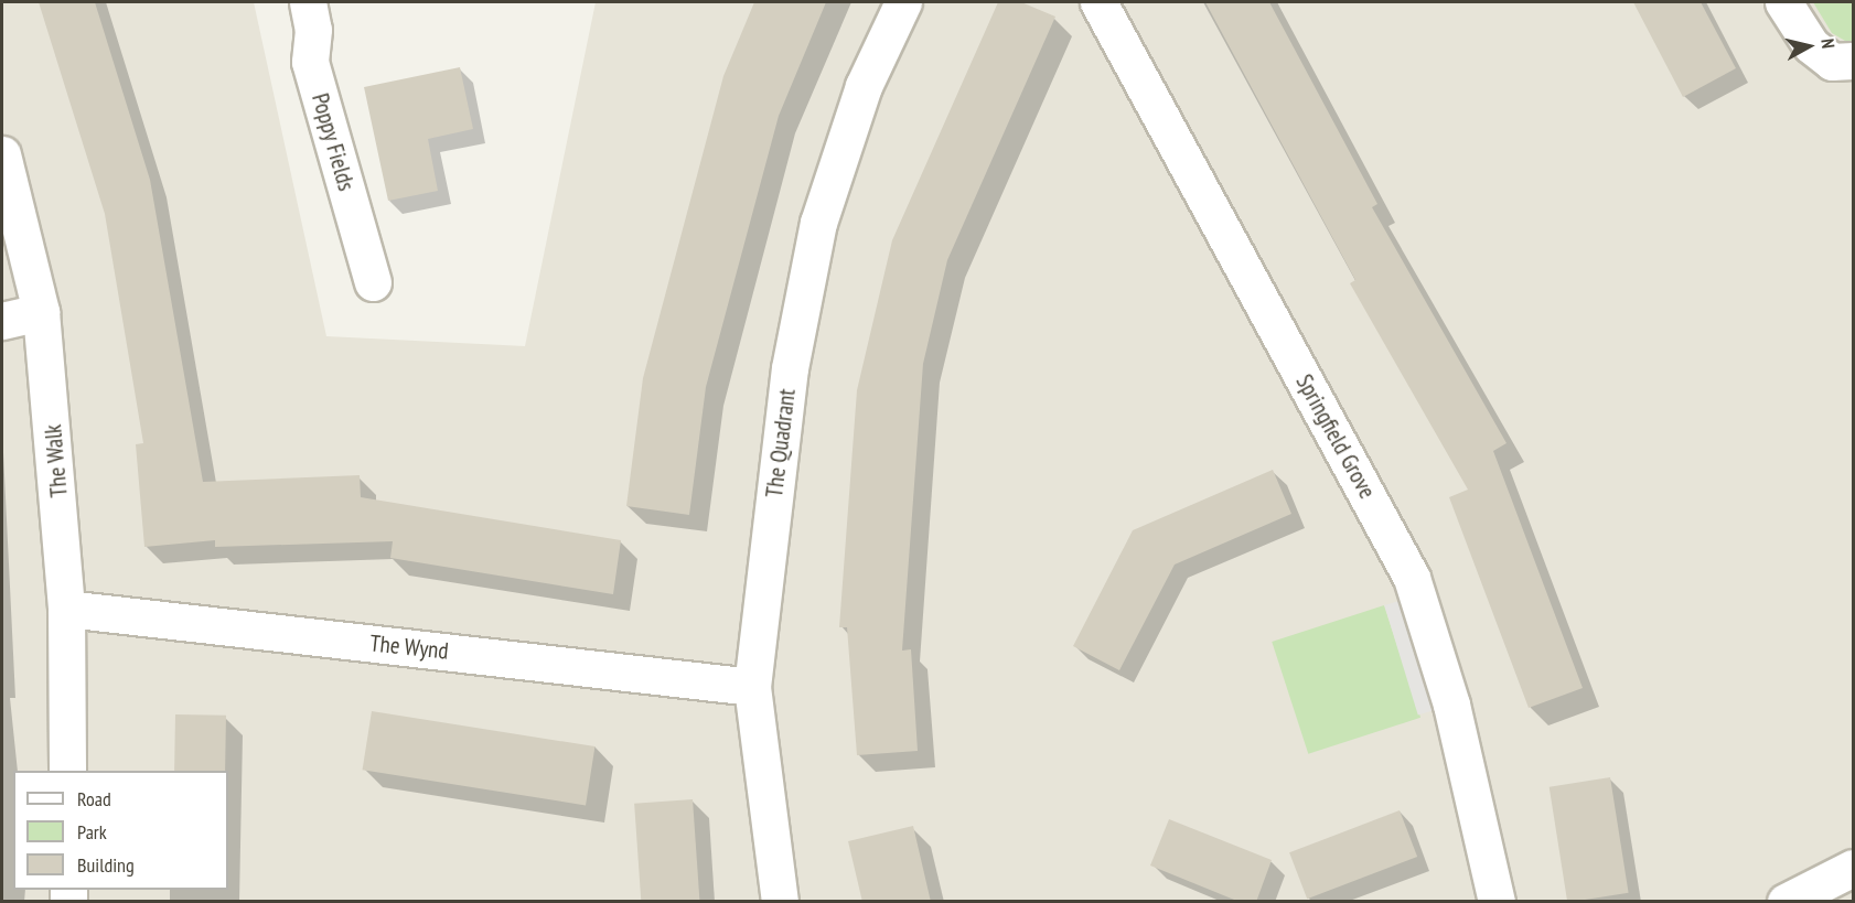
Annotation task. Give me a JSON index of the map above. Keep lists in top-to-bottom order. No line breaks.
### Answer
{"streets":{"street":["Poppy Fields","Springfield Grove","The Quadrant","The Walk","The Wynd"]},"crossings":[["The Quadrant","The Wynd"],["The Walk","The Wynd"]],"legend":["Road","Park","Building"],"north":"right"}
